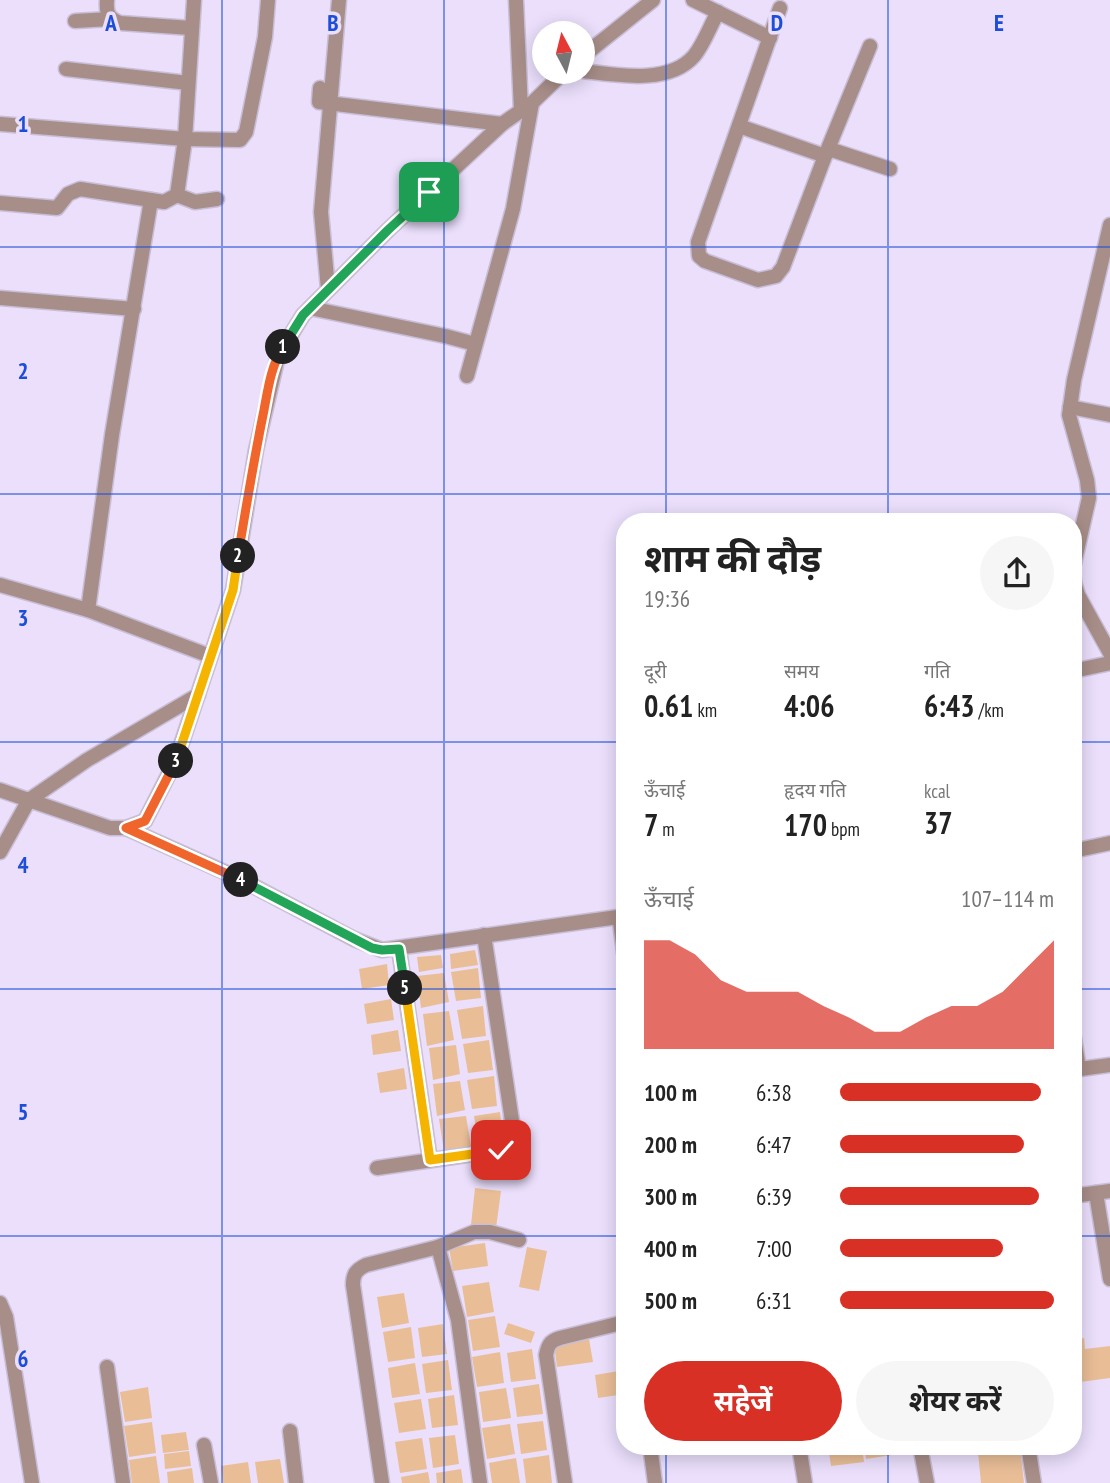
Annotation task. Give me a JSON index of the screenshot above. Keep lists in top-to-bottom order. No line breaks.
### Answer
{"north":"top","page":{"pins":["1","2","3","4","5"],"heading":["शाम की दौड़","19:36"],"stats":[["दूरी","0.61 km"],["समय","4:06"],["गति","6:43 /km"],["ऊँचाई","7 m"],["हृदय गति","170 bpm"],["kcal","37"]],"chart":["ऊँचाई","107–114 m"],"list":[{"name":"100 m","note":"6:38"},{"name":"200 m","note":"6:47"},{"name":"300 m","note":"6:39"},{"name":"400 m","note":"7:00"},{"name":"500 m","note":"6:31"}],"buttons":["सहेजें","शेयर करें"]},"grid":{"columns":["A","B","D","E"],"rows":["1","2","3","4","5","6"]}}
